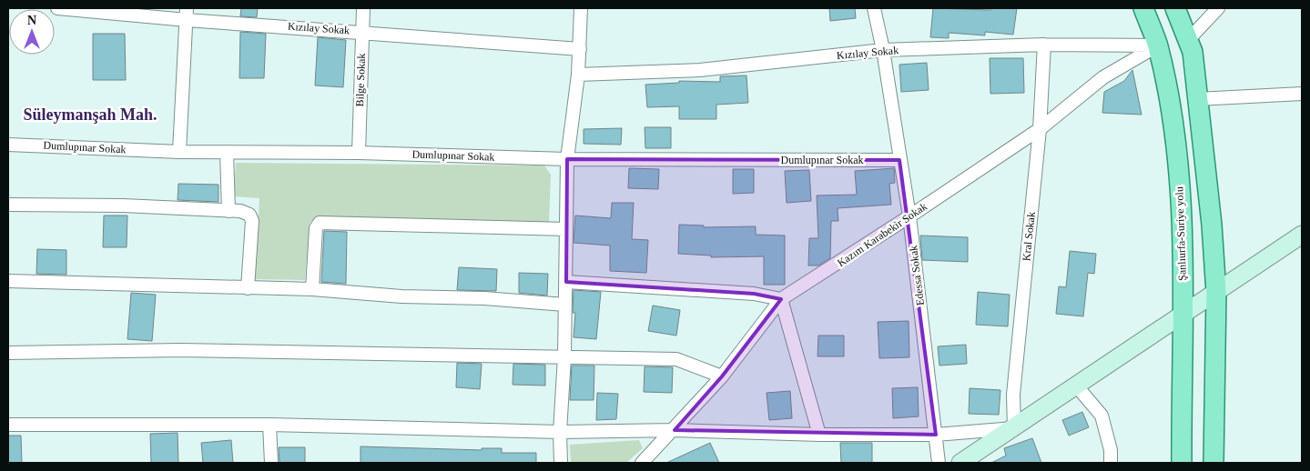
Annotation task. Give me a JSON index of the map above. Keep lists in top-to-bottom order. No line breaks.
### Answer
{"streets":{"main road":["Şanlıurfa-Suriye yolu"],"street":["Kızılay Sokak","Bilge Sokak","Dumlupınar Sokak","Kazım Karabekir Sokak","Kral Sokak","Edessa Sokak"]},"crossings":[["Kızılay Sokak","Bilge Sokak"],["Kızılay Sokak","Şanlıurfa-Suriye yolu"],["Kızılay Sokak","Kazım Karabekir Sokak"],["Kızılay Sokak","Kral Sokak"],["Kızılay Sokak","Edessa Sokak"],["Bilge Sokak","Dumlupınar Sokak"],["Dumlupınar Sokak","Edessa Sokak"],["Şanlıurfa-Suriye yolu","Kazım Karabekir Sokak"],["Kazım Karabekir Sokak","Kral Sokak"],["Kazım Karabekir Sokak","Edessa Sokak"]],"districts":["Süleymanşah Mah."],"north":"top"}
